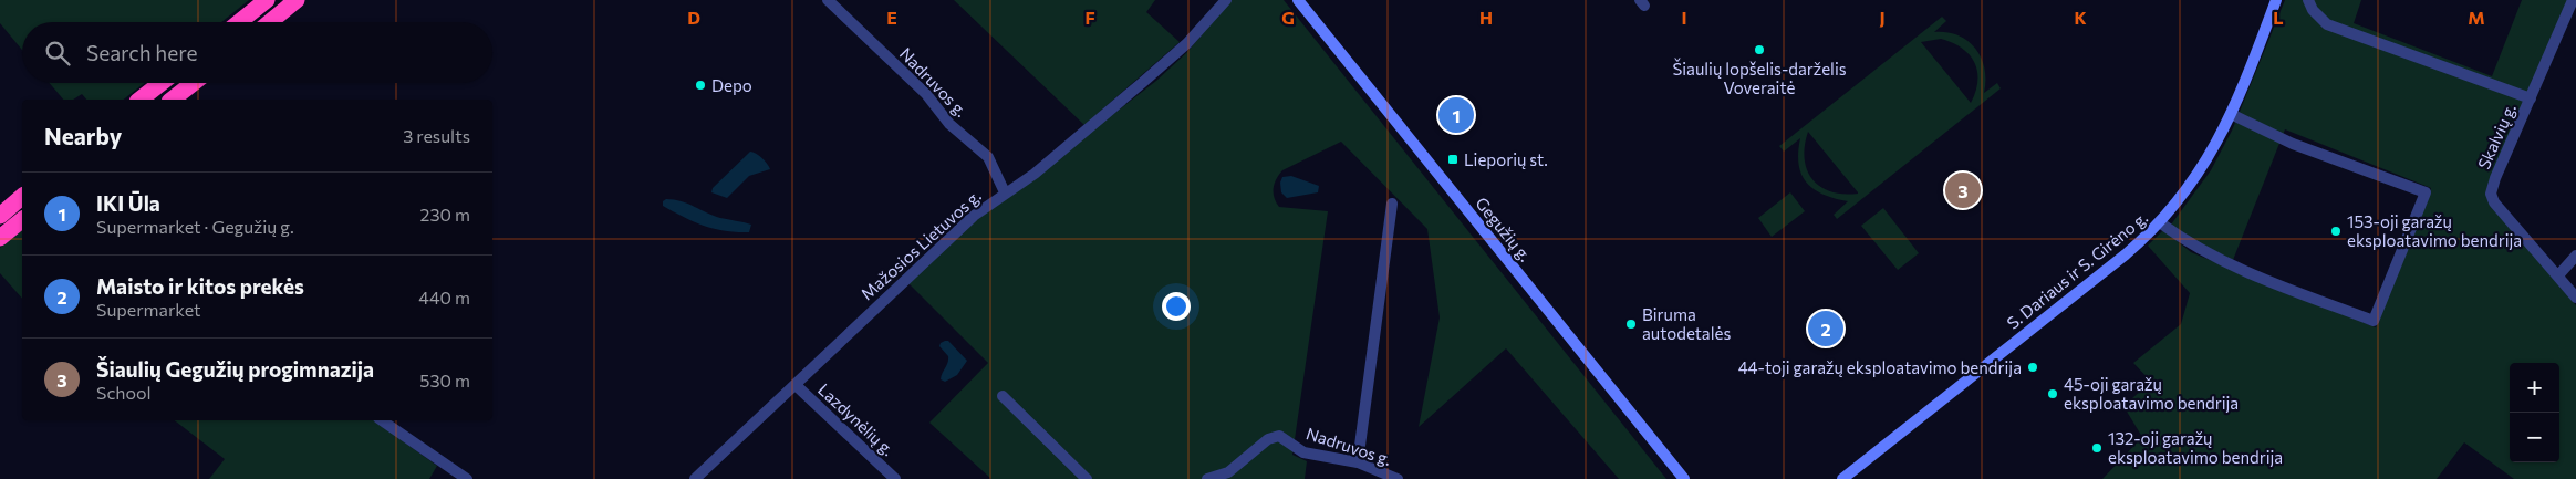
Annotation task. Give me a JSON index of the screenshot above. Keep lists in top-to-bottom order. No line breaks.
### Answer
{"streets":{"street":["Nadruvos g.","Skalvių g.","Gegužių g.","Mažosios Lietuvos g.","S. Dariaus ir S. Girėno g.","Lazdynėlių g."]},"crossings":[["Nadruvos g.","Mažosios Lietuvos g."],["Mažosios Lietuvos g.","Lazdynėlių g."]],"places":{"other":["Šiaulių lopšelis-darželis Voveraitė","Depo","153-oji garažų eksploatavimo bendrija","Biruma autodetalės","44-toji garažų eksploatavimo bendrija","45-oji garažų eksploatavimo bendrija","132-oji garažų eksploatavimo bendrija"],"transit":["Lieporių st."]},"page":{"search":"Search here","pins":["1","3","2"],"heading":["Nearby","3 results"],"list":[{"mark":"1","name":"IKI Ūla","note":"Supermarket · Gegužių g.","value":"230 m"},{"mark":"2","name":"Maisto ir kitos prekės","note":"Supermarket","value":"440 m"},{"mark":"3","name":"Šiaulių Gegužių progimnazija","note":"School","value":"530 m"}],"map_buttons":["+","−"]},"grid":{"columns":["D","E","F","G","H","I","J","K","L","M"]}}
